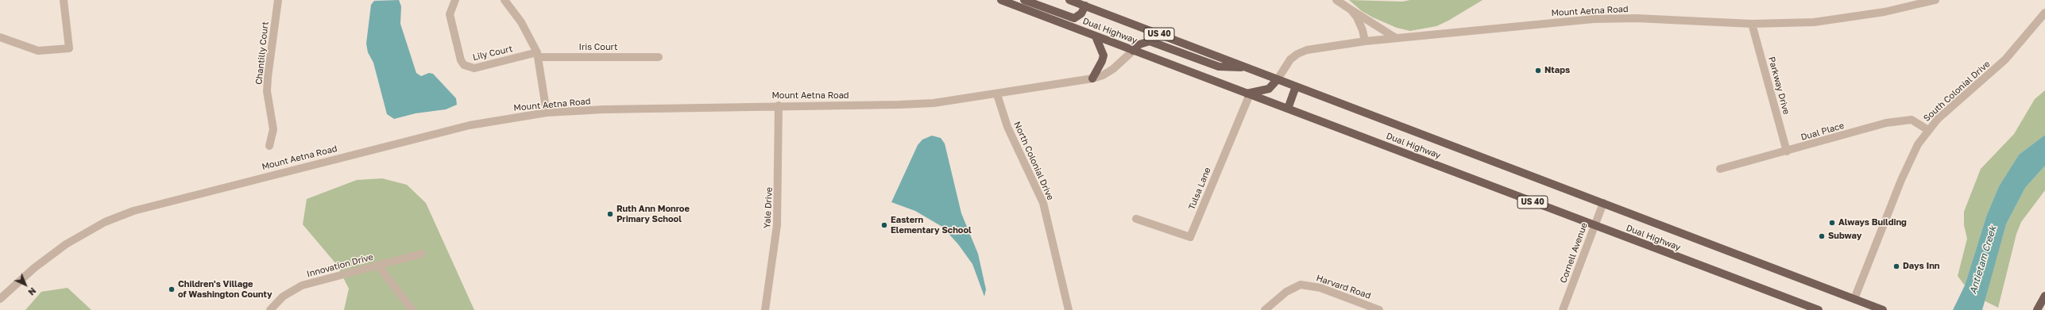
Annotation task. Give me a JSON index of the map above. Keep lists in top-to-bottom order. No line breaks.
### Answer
{"streets":{"main road":["Dual Highway","US 40"],"street":["Mount Aetna Road","Iris Court","Chantilly Court","Lily Court","Parkway Drive","South Colonial Drive","Dual Place","North Colonial Drive","Tulsa Lane","Yale Drive","Cornell Avenue","Innovation Drive","Harvard Road"]},"crossings":[["Mount Aetna Road","Dual Highway"],["Mount Aetna Road","Parkway Drive"],["Mount Aetna Road","North Colonial Drive"],["Mount Aetna Road","Yale Drive"],["Dual Highway","South Colonial Drive"],["Dual Highway","Tulsa Lane"],["Dual Highway","Cornell Avenue"],["Iris Court","Lily Court"],["Parkway Drive","Dual Place"],["South Colonial Drive","Dual Place"]],"water":["Antietam Creek"],"places":["Ntaps","Ruth Ann Monroe Primary School","Always Building","Eastern Elementary School","Subway","Days Inn","Children's Village of Washington County"],"north":"bottom right"}
